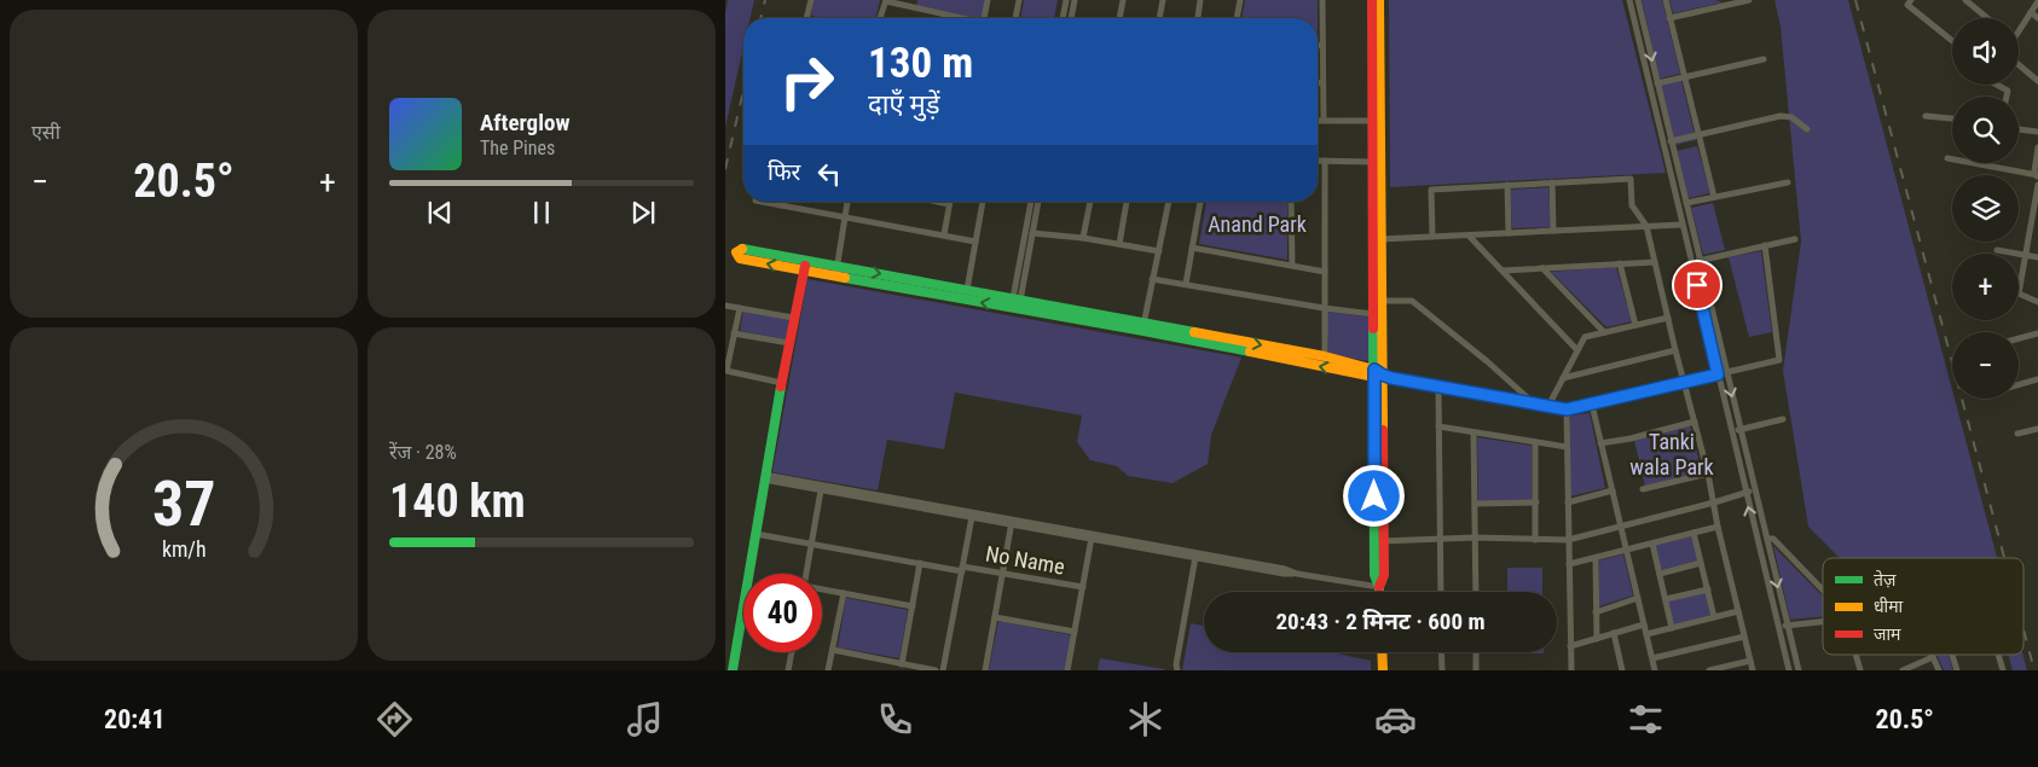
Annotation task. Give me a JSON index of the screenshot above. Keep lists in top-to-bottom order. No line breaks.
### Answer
{"streets":{"street":["No Name"]},"parks":["Anand Park","Tanki wala Park"],"legend":["तेज़","धीमा","जाम"],"page":{"tile":["एसी",["रेंज · 28%","140 km"]],"map_buttons":["+","−"],"turn":["130 m","दाएँ मुड़ें"],"song":["Afterglow","The Pines"],"then":"फिर","heat":["−","20.5°","+"],"limit":"40","trip":"20:43 · 2 मिनट · 600 m","tabs":["20:41","20.5°"],"gauge":["37","km/h"]}}
